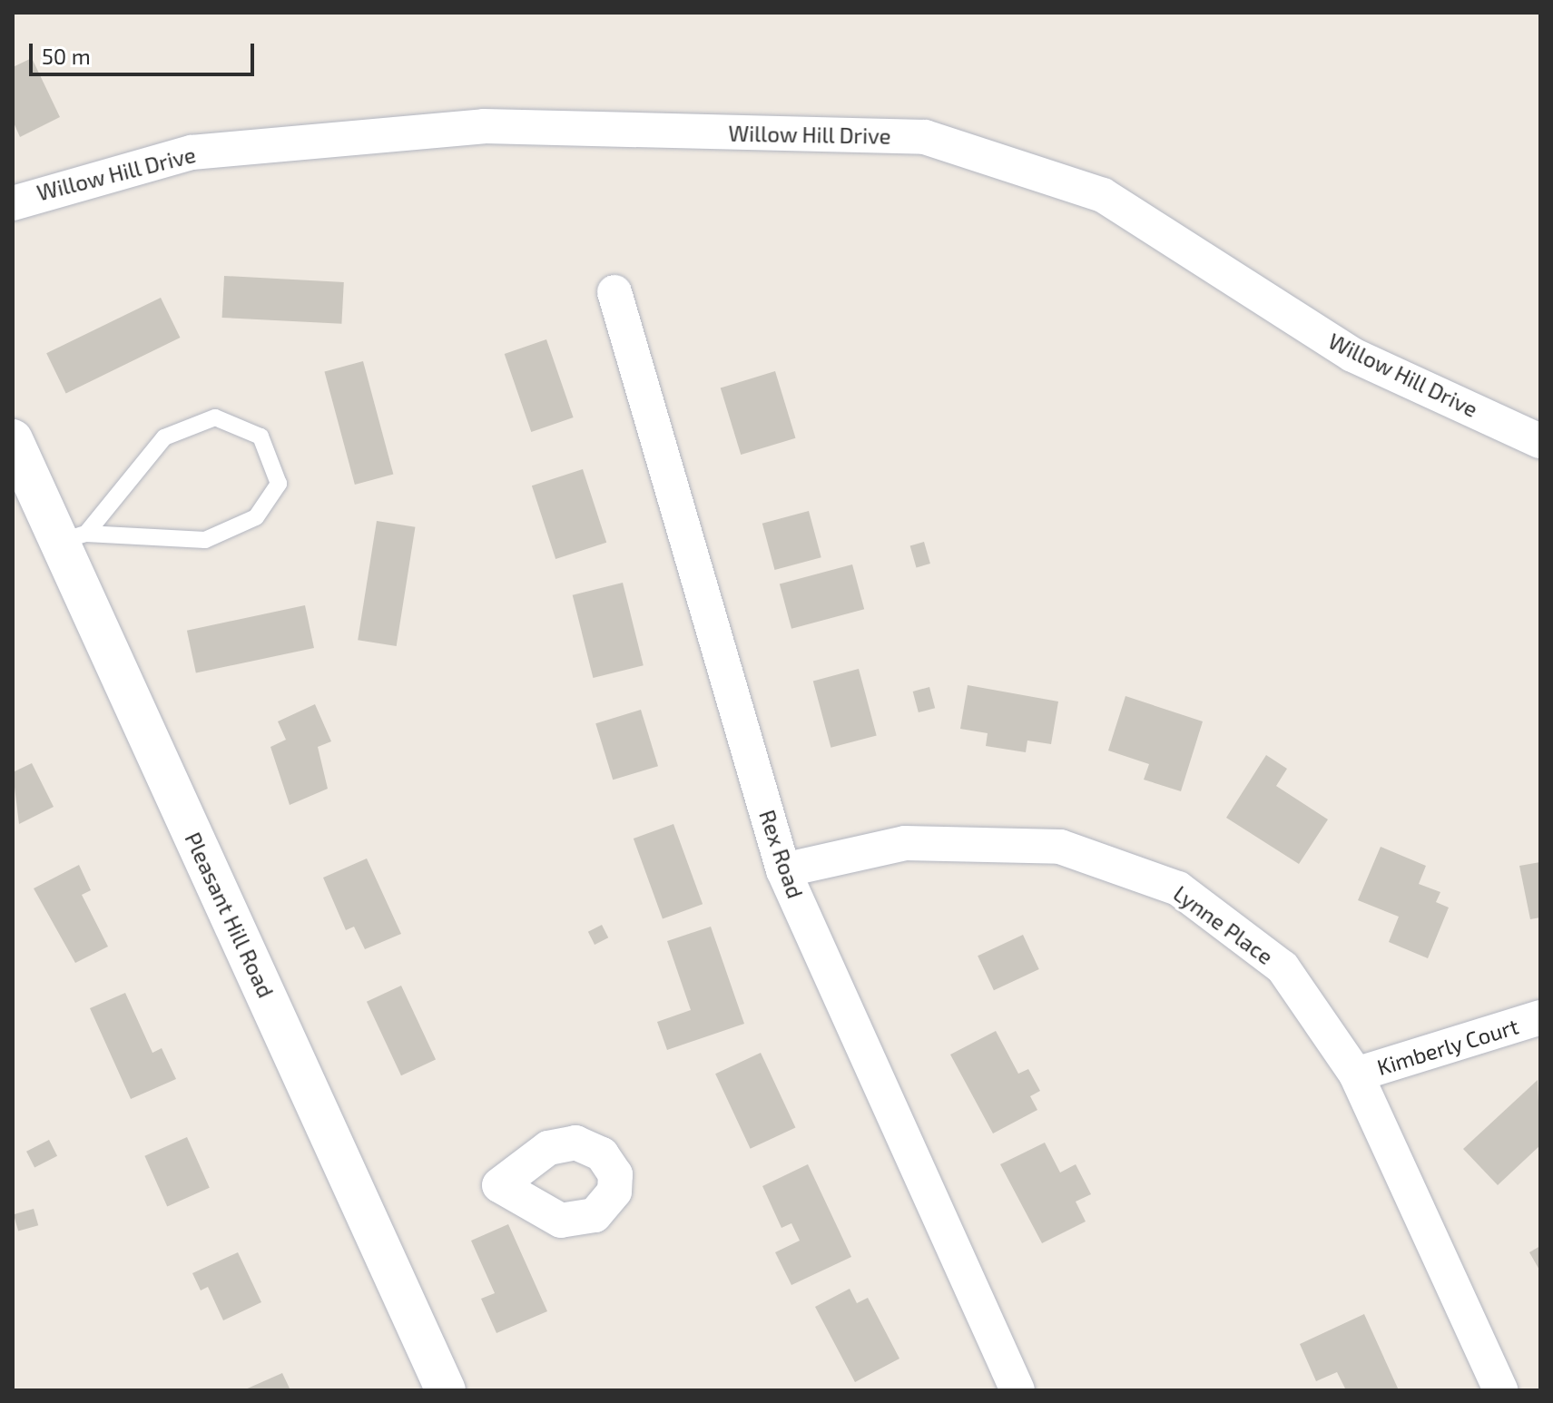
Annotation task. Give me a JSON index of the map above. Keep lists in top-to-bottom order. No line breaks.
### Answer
{"streets":{"street":["Willow Hill Drive","Rex Road","Pleasant Hill Road","Lynne Place","Kimberly Court"]},"crossings":[["Rex Road","Lynne Place"],["Lynne Place","Kimberly Court"]],"scale_bar":"50 m"}
